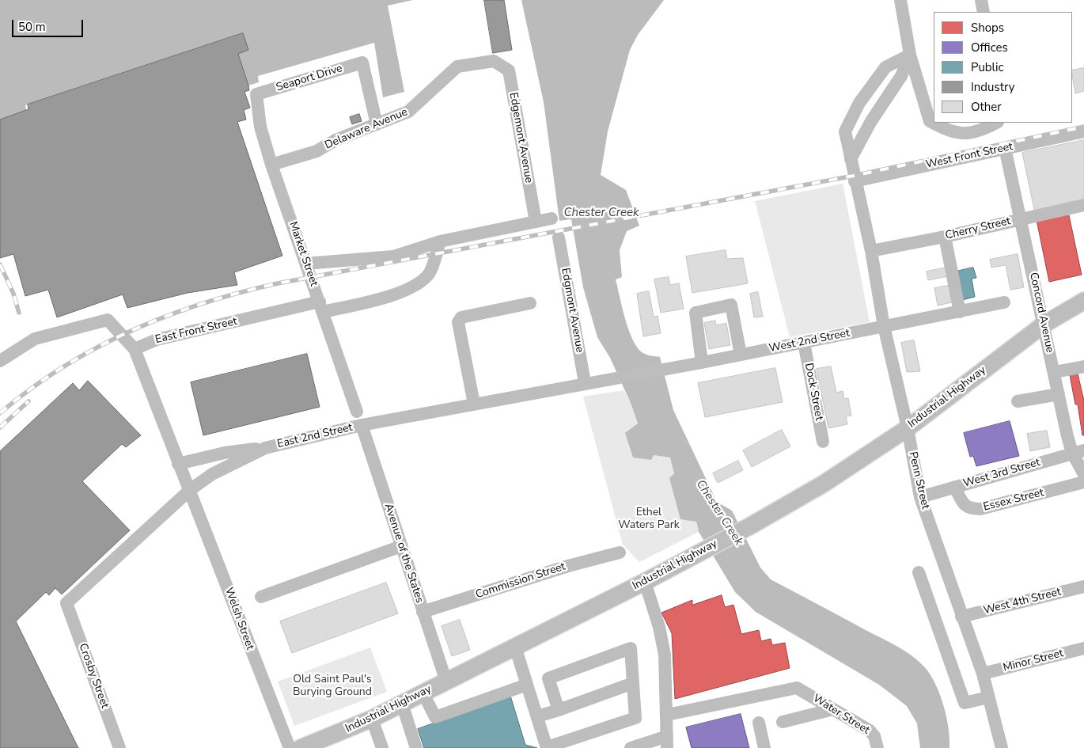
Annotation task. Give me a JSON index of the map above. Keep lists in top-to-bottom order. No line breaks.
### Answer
{"streets":{"main road":["Industrial Highway"],"street":["Seaport Drive","Delaware Avenue","Edgemont Avenue","West Front Street","Cherry Street","Market Street","Edgmont Avenue","Concord Avenue","East Front Street","West 2nd Street","Dock Street","East 2nd Street","West 3rd Street","Penn Street","Essex Street","Avenue of the States","Commission Street","West 4th Street","Welsh Street","Minor Street","Crosby Street","Water Street"]},"crossings":[["Seaport Drive","Delaware Avenue"],["Seaport Drive","Market Street"],["Delaware Avenue","Edgemont Avenue"],["Delaware Avenue","Market Street"],["West Front Street","Concord Avenue"],["West Front Street","Penn Street"],["Cherry Street","Concord Avenue"],["Cherry Street","Penn Street"],["Market Street","East Front Street"],["Edgmont Avenue","East 2nd Street"],["Concord Avenue","Industrial Highway"],["Concord Avenue","West 3rd Street"],["East Front Street","Welsh Street"],["West 2nd Street","Dock Street"],["West 2nd Street","East 2nd Street"],["West 2nd Street","Penn Street"],["Industrial Highway","Penn Street"],["Industrial Highway","Avenue of the States"],["East 2nd Street","Avenue of the States"],["East 2nd Street","Welsh Street"],["East 2nd Street","Crosby Street"],["West 3rd Street","Penn Street"],["West 3rd Street","Essex Street"],["Penn Street","West 4th Street"],["Penn Street","Minor Street"],["Avenue of the States","Commission Street"]],"water":["Chester Creek"],"parks":["Ethel Waters Park","Old Saint Paul's Burying Ground"],"legend":["Shops","Offices","Public","Industry","Other"],"scale_bar":"50 m"}
